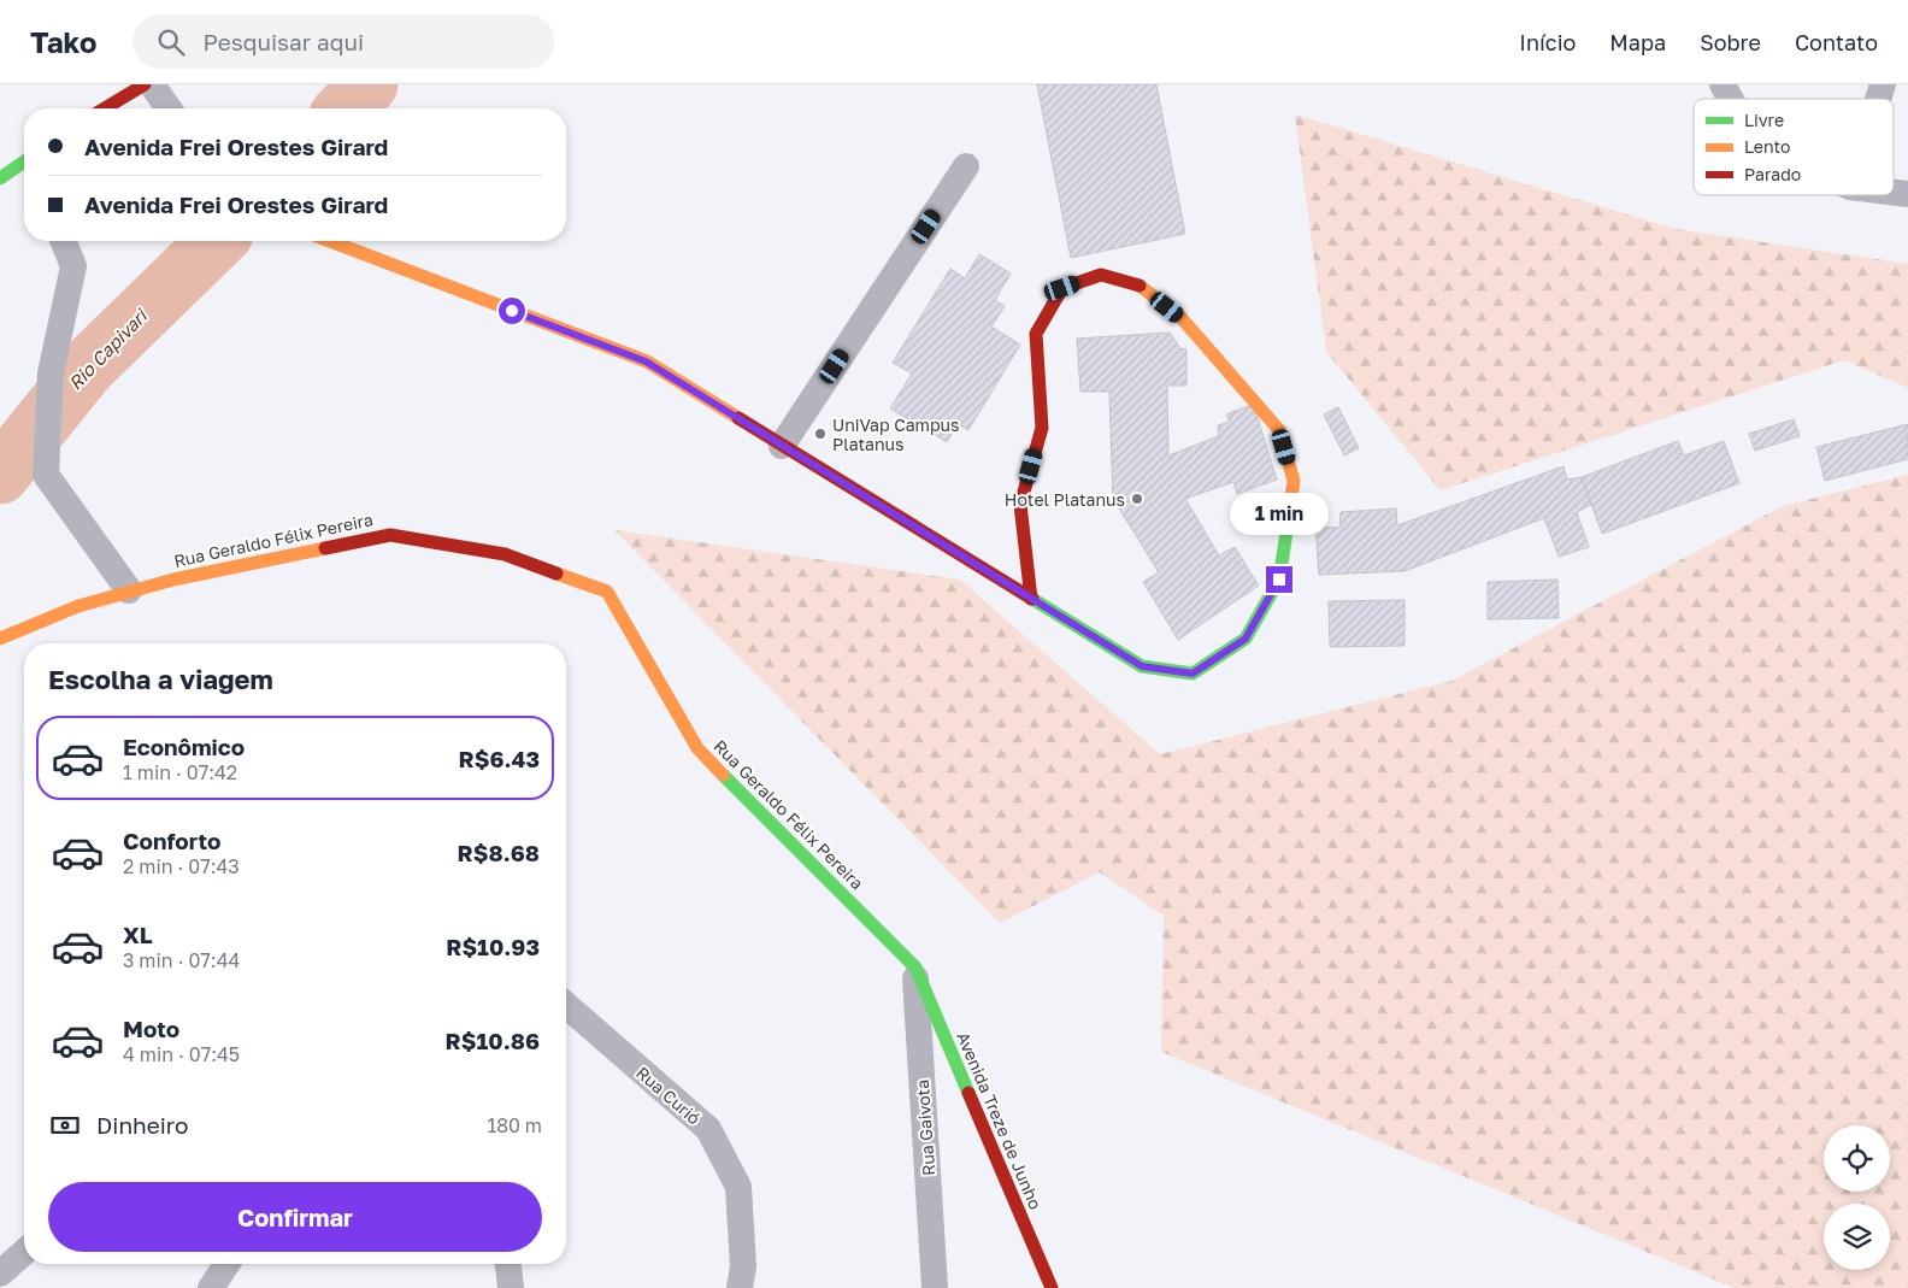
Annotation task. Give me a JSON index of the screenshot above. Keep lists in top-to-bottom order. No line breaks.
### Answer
{"streets":{"street":["Rua Geraldo Félix Pereira","Rua Curió","Avenida Treze de Junho","Rua Gaivota"]},"crossings":[["Rua Geraldo Félix Pereira","Avenida Treze de Junho"],["Rua Geraldo Félix Pereira","Rua Gaivota"],["Avenida Treze de Junho","Rua Gaivota"]],"water":["Rio Capivari"],"places":["UniVap Campus Platanus","Hotel Platanus"],"legend":["Livre","Lento","Parado"],"page":{"header":"Tako","search":"Pesquisar aqui","nav":["Início","Mapa","Sobre","Contato"],"banner":["Avenida Frei Orestes Girard","Avenida Frei Orestes Girard"],"bubble":"1 min","heading":"Escolha a viagem","list":[{"name":"Econômico","note":"1 min · 07:42","value":"R$6.43"},{"name":"Conforto","note":"2 min · 07:43","value":"R$8.68"},{"name":"XL","note":"3 min · 07:44","value":"R$10.93"},{"name":"Moto","note":"4 min · 07:45","value":"R$10.86"}],"pay":["Dinheiro","180 m"],"buttons":"Confirmar"}}
